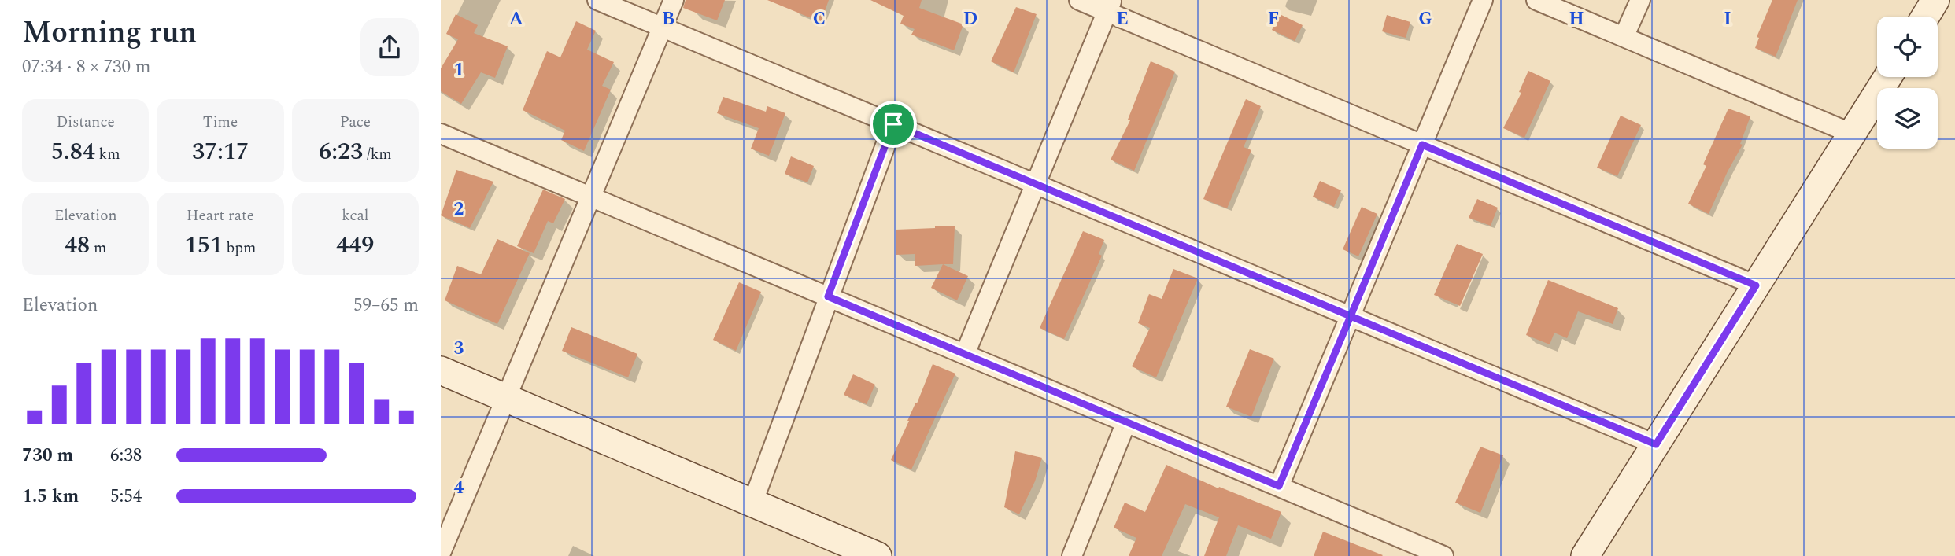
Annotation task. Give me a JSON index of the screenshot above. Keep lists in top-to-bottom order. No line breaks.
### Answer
{"page":{"heading":["Morning run","07:34 · 8 × 730 m"],"stats":[["Distance","5.84 km"],["Time","37:17"],["Pace","6:23 /km"],["Elevation","48 m"],["Heart rate","151 bpm"],["kcal","449"]],"chart":["Elevation","59–65 m"],"list":[{"name":"730 m","note":"6:38"},{"name":"1.5 km","note":"5:54"}]},"grid":{"columns":["A","B","C","D","E","F","G","H","I"],"rows":["1","2","3","4"]}}
